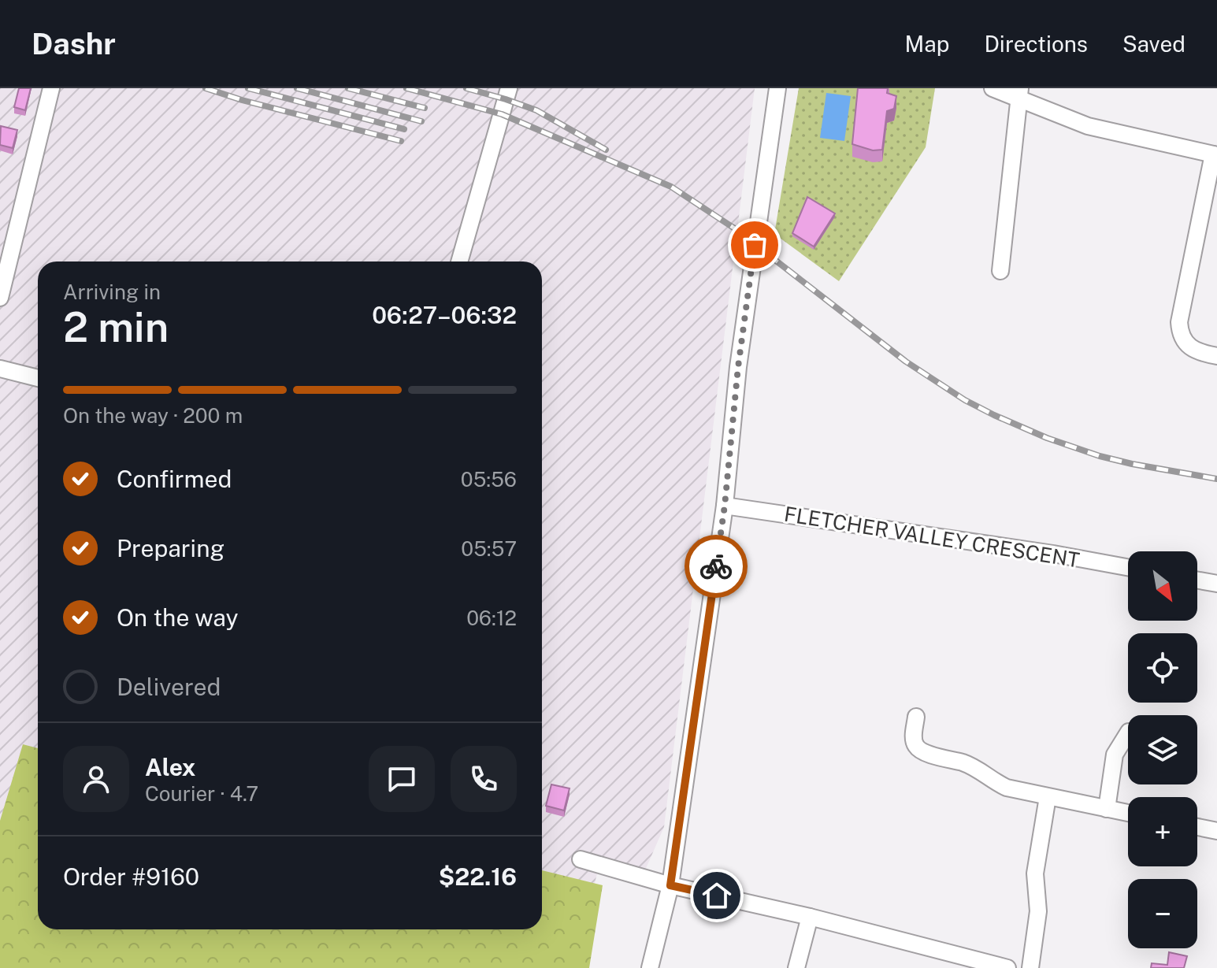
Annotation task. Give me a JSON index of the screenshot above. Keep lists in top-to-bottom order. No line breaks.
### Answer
{"streets":{"street":["FLETCHER VALLEY CRESCENT"]},"north":"bottom right","page":{"header":"Dashr","nav":["Map","Directions","Saved"],"heading":["2 min","Arriving in","06:27–06:32"],"panel":["Alex","Courier · 4.7","Order #9160","$22.16"],"bar":"On the way · 200 m","list":[["Confirmed","05:56"],["Preparing","05:57"],["On the way","06:12"],"Delivered"],"map_buttons":["+","−"]}}
